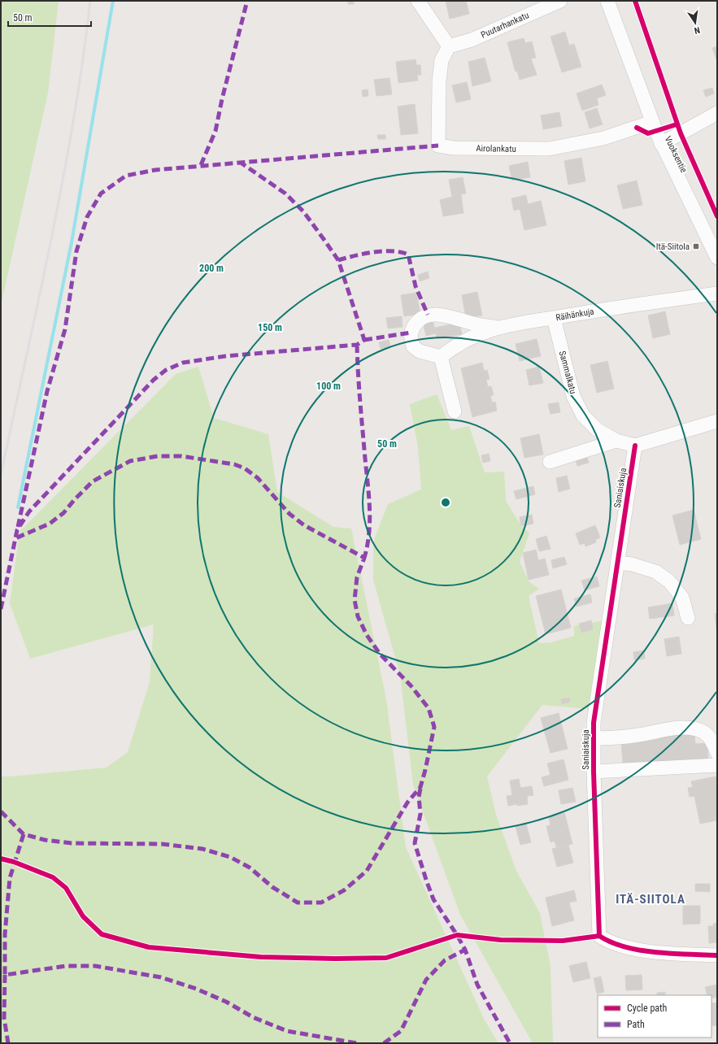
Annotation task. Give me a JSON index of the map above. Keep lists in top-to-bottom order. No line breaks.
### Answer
{"streets":{"street":["Puutarhankatu","Airolankatu","Vuoksentie","Räihänkuja","Sammalkatu","Saniaiskuja"]},"crossings":[["Puutarhankatu","Airolankatu"],["Airolankatu","Vuoksentie"],["Räihänkuja","Sammalkatu"],["Sammalkatu","Saniaiskuja"]],"districts":["ITÄ-SIITOLA"],"places":{"transit":["Itä-Siitola"]},"legend":["Cycle path","Path"],"scale_bar":"50 m","north":"bottom","rings":["200 m","150 m","100 m","50 m"]}
